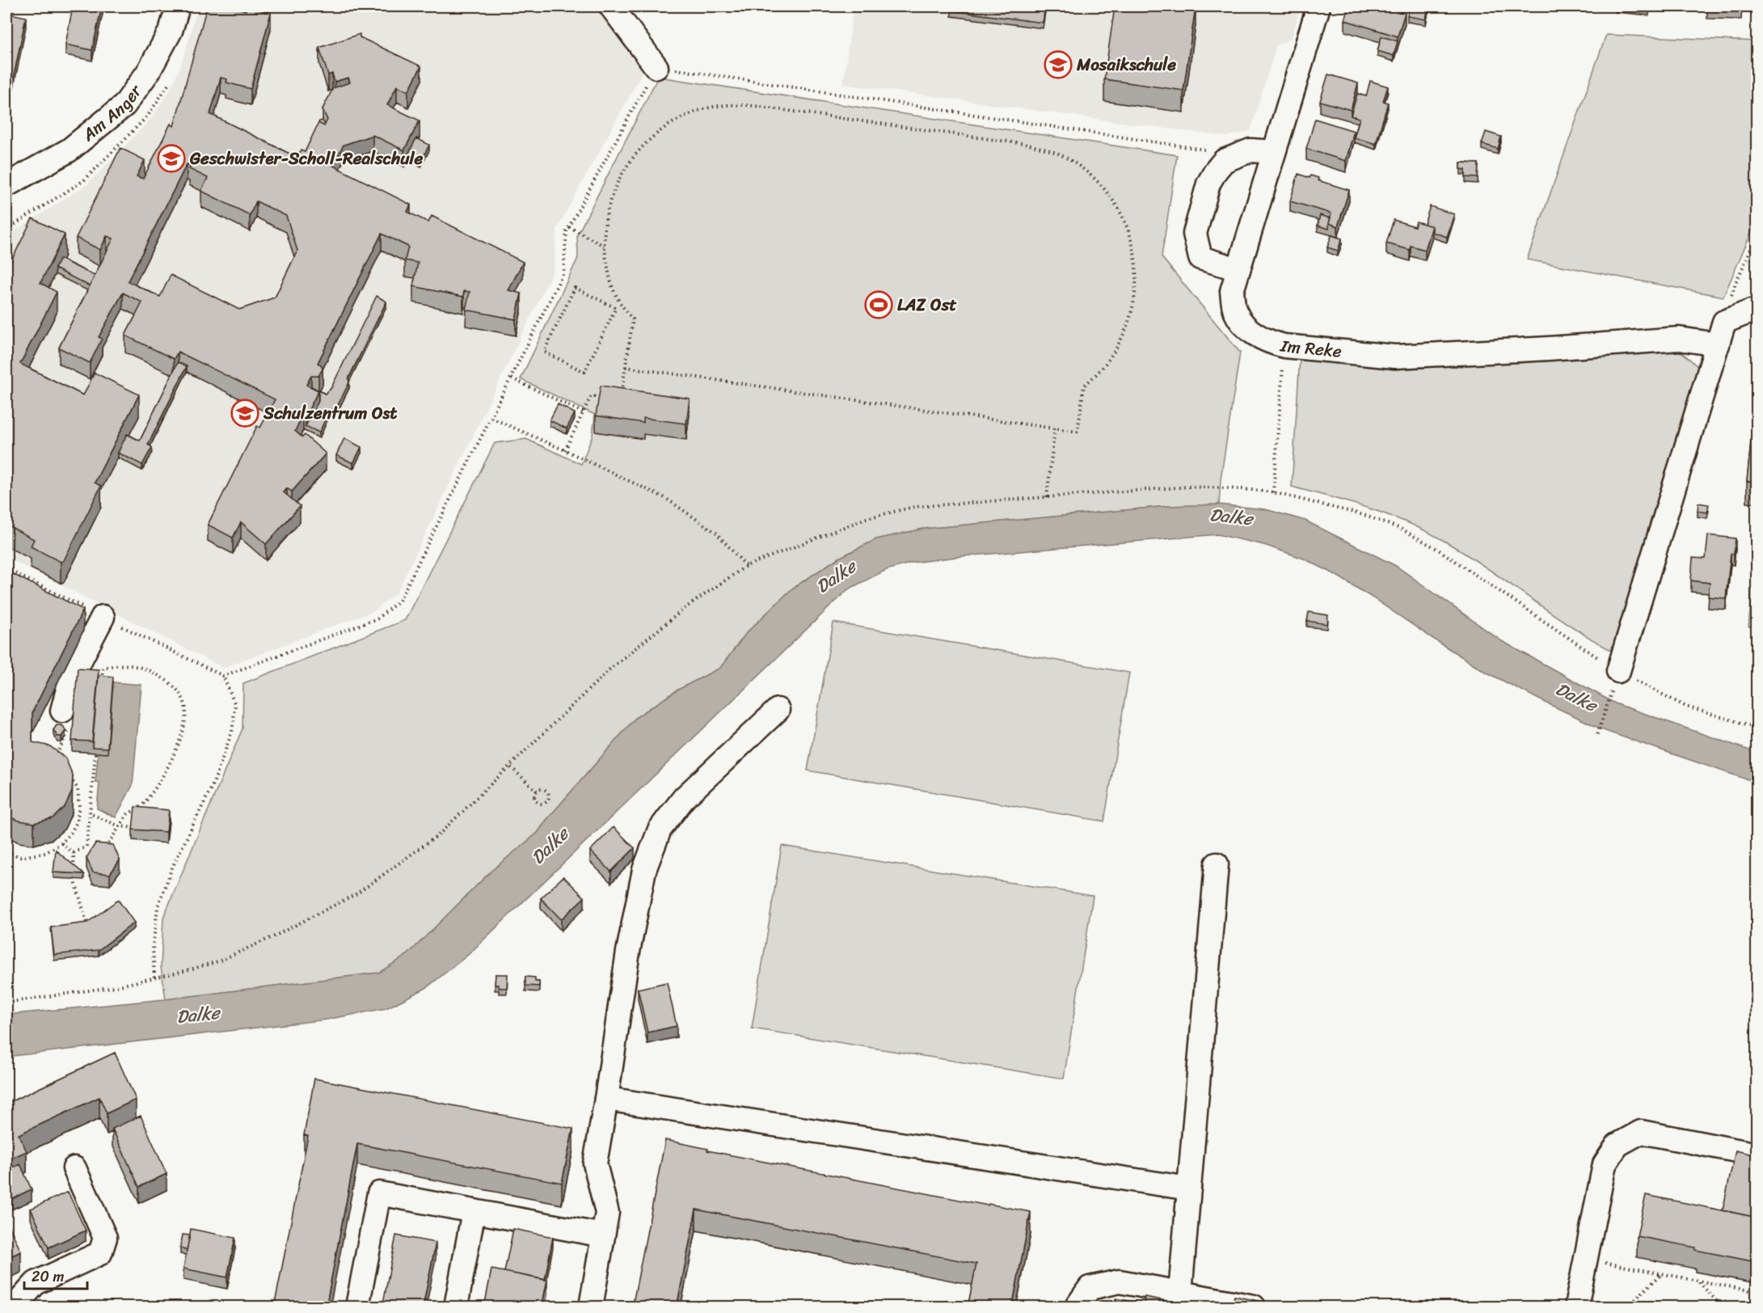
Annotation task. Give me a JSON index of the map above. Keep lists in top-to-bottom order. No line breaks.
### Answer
{"streets":{"street":["Am Anger","Im Reke"]},"water":["Dalke"],"places":{"school or university":["Mosaikschule","Geschwister-Scholl-Realschule","Schulzentrum Ost"],"sports":["LAZ Ost"]},"scale_bar":"20 m"}
